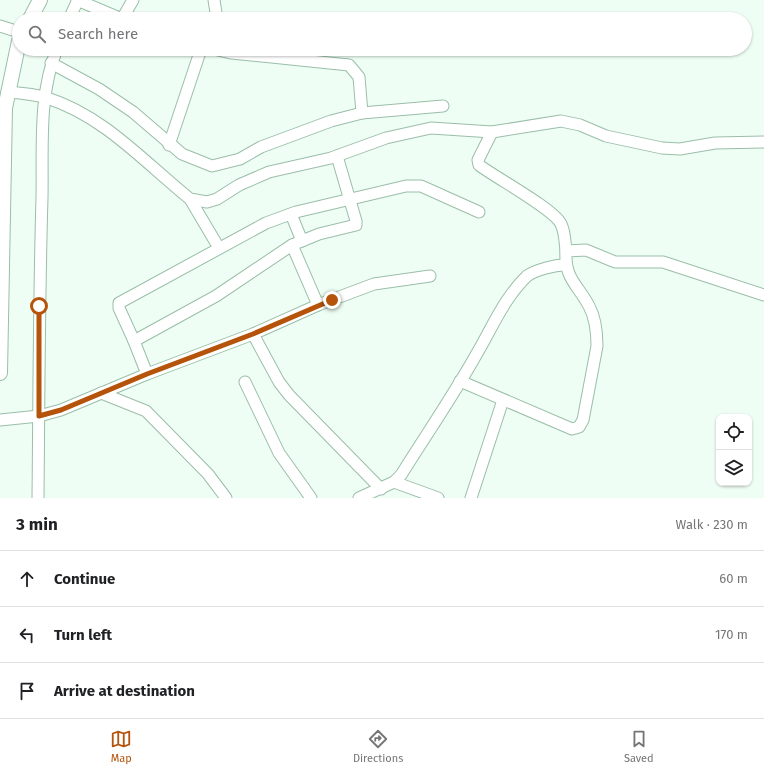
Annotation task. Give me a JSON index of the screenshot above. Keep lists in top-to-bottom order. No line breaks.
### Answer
{"page":{"search":"Search here","heading":["3 min","Walk · 230 m"],"list":[["Continue","60 m"],["Turn left","170 m"],"Arrive at destination"],"nav":["Map","Directions","Saved"]}}
